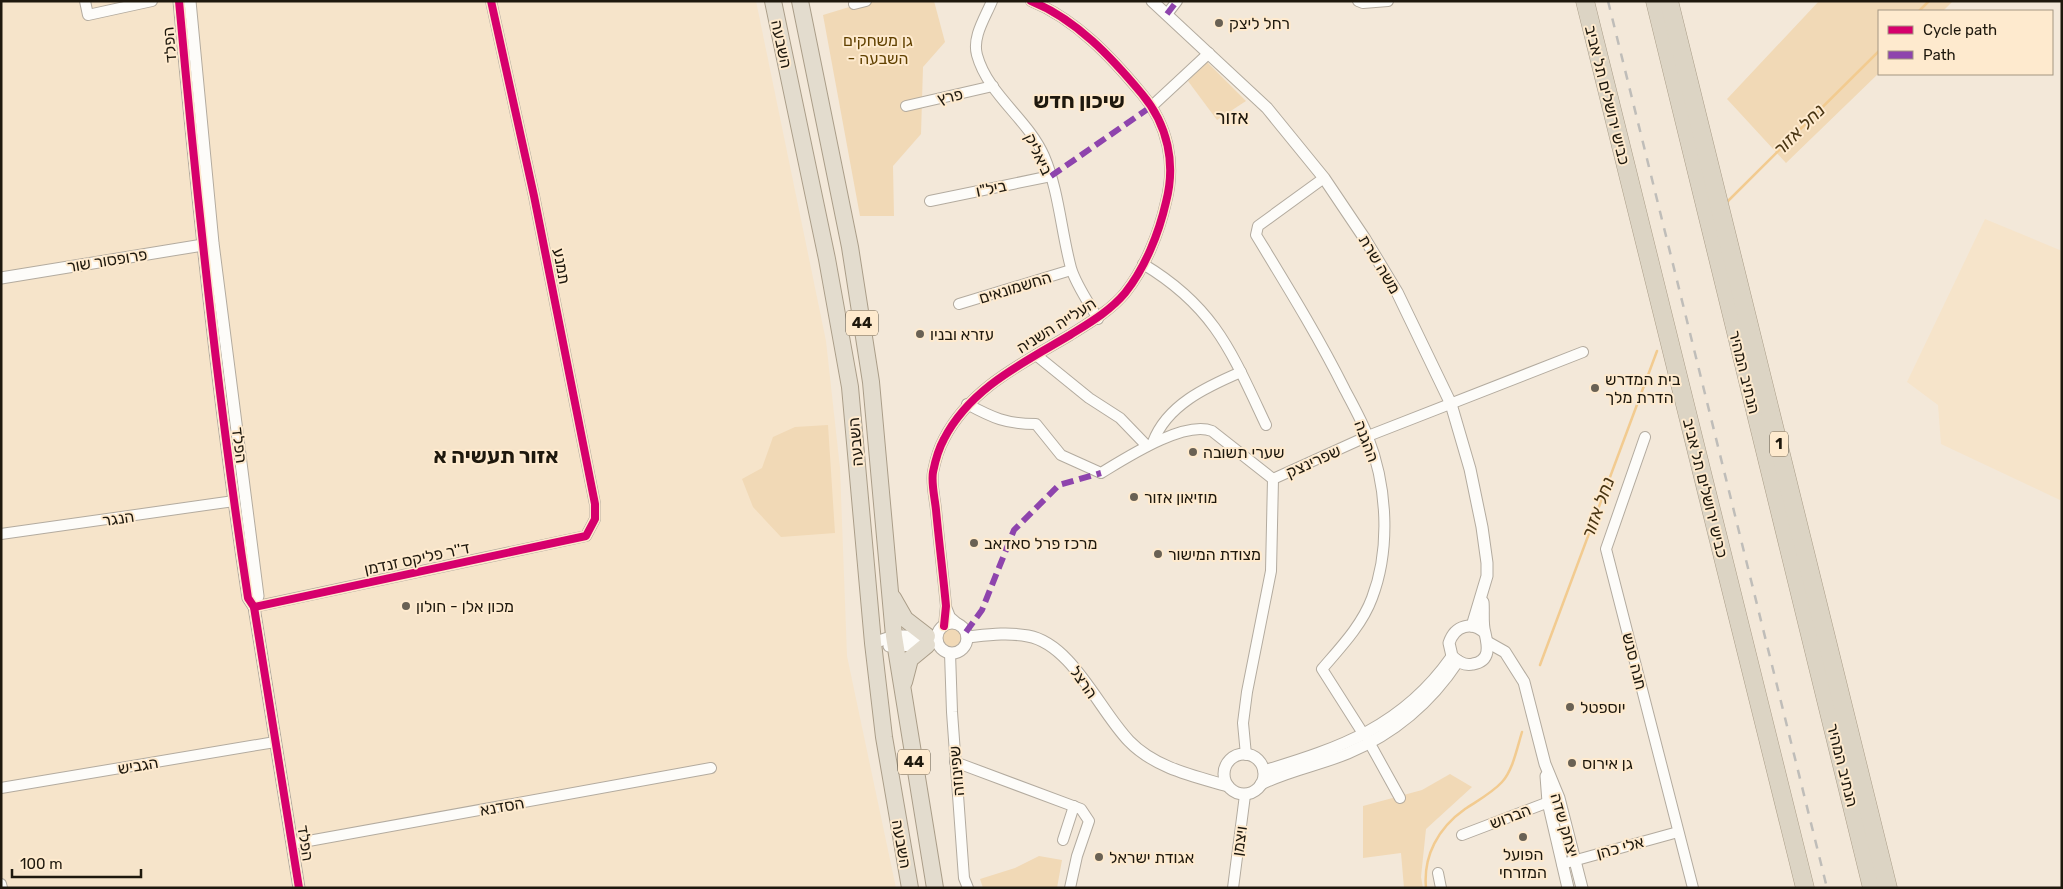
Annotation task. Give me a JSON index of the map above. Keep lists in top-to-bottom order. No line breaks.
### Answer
{"streets":{"highway":["השבעה","כביש ירושלים תל אביב","44","הנתיב המהיר","1"],"street":["הפלד","פרץ","ביאליק","ביל\"ו","פרופסור שור","משה שרת","תמנע","החשמונאים","העלייה השניה","ההגנה","שפרינצק","הנגר","ד''ר פליקס זנדמן","חנה סנש","הרצל","הגביש","שפינוזה","הסדנא","הברוש","יצחק שדה","ויצמן","אלי כהן"]},"crossings":[["הפלד","פרופסור שור"],["הפלד","הנגר"],["הפלד","ד''ר פליקס זנדמן"],["הפלד","הגביש"],["הפלד","הסדנא"],["פרץ","ביאליק"],["ביאליק","ביל\"ו"],["ביאליק","החשמונאים"],["ביאליק","העלייה השניה"],["משה שרת","ההגנה"],["משה שרת","שפרינצק"],["משה שרת","יצחק שדה"],["תמנע","ד''ר פליקס זנדמן"],["העלייה השניה","הרצל"],["העלייה השניה","שפינוזה"],["ההגנה","שפרינצק"],["שפרינצק","הרצל"],["שפרינצק","ויצמן"],["חנה סנש","אלי כהן"],["הרצל","שפינוזה"],["הרצל","ויצמן"],["הברוש","יצחק שדה"],["יצחק שדה","אלי כהן"]],"districts":["שיכון חדש","אזור","אזור תעשיה א"],"water":["נחל אזור"],"parks":["גן משחקים - השבעה"],"places":["רחל ליצק","עזרא ובניו","בית המדרש הדרת מלך","שערי תשובה","מוזיאון אזור","מרכז פרל סאדאב","מצודת המישור","מכון אלן - חולון","יוספטל","גן אירוס","הפועל המזרחי","אגודת ישראל"],"legend":["Cycle path","Path"],"scale_bar":"100 m"}
